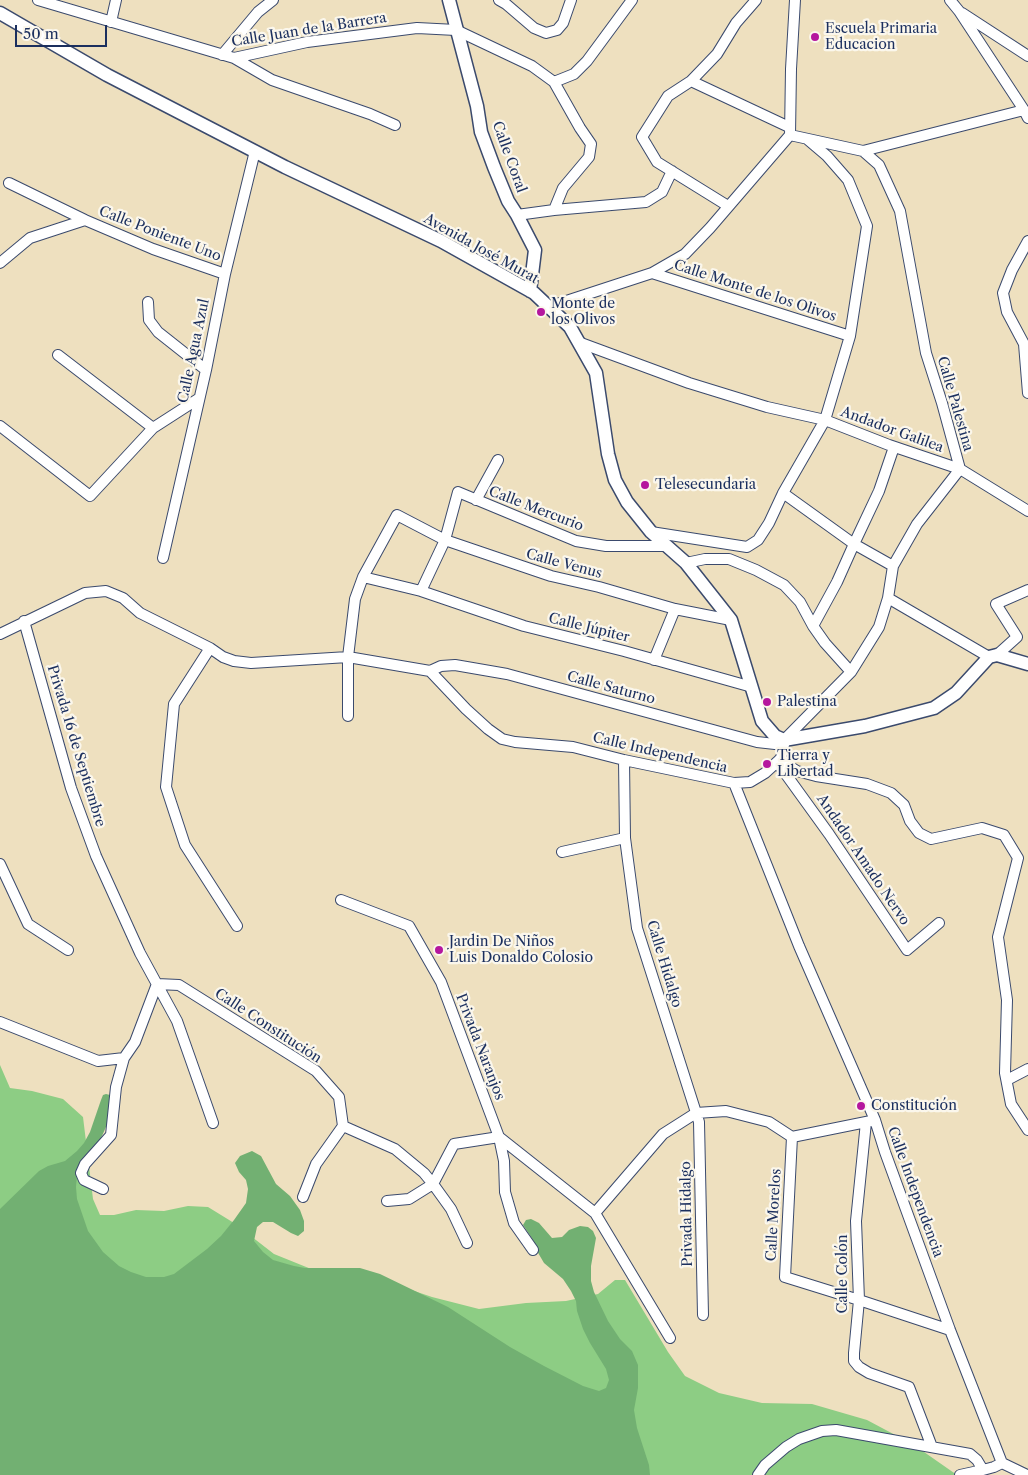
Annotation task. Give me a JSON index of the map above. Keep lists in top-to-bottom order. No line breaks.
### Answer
{"streets":{"street":["Calle Juan de la Barrera","Calle Coral","Calle Poniente Uno","Avenida José Murat","Calle Monte de los Olivos","Calle Agua Azul","Calle Palestina","Andador Galilea","Calle Mercurio","Calle Venus","Calle Júpiter","Calle Saturno","Privada 16 de Septiembre","Calle Independencia","Andador Amado Nervo","Calle Hidalgo","Calle Constitución","Privada Naranjos","Privada Hidalgo","Calle Morelos","Calle Colón"]},"crossings":[["Calle Juan de la Barrera","Calle Coral"],["Calle Coral","Avenida José Murat"],["Calle Poniente Uno","Calle Agua Azul"],["Avenida José Murat","Calle Monte de los Olivos"],["Avenida José Murat","Calle Agua Azul"],["Avenida José Murat","Calle Palestina"],["Avenida José Murat","Andador Galilea"],["Avenida José Murat","Calle Mercurio"],["Avenida José Murat","Calle Venus"],["Avenida José Murat","Calle Júpiter"],["Avenida José Murat","Calle Saturno"],["Calle Palestina","Andador Galilea"],["Calle Palestina","Calle Saturno"],["Calle Mercurio","Calle Venus"],["Calle Venus","Calle Júpiter"],["Calle Saturno","Calle Independencia"],["Privada 16 de Septiembre","Calle Constitución"],["Calle Independencia","Calle Hidalgo"],["Calle Independencia","Calle Colón"],["Calle Hidalgo","Privada Hidalgo"],["Calle Morelos","Calle Colón"]],"places":["Escuela Primaria Educacion","Monte de los Olivos","Telesecundaria","Palestina","Tierra y Libertad","Jardin De Niños Luis Donaldo Colosio","Constitución"],"scale_bar":"50 m"}
